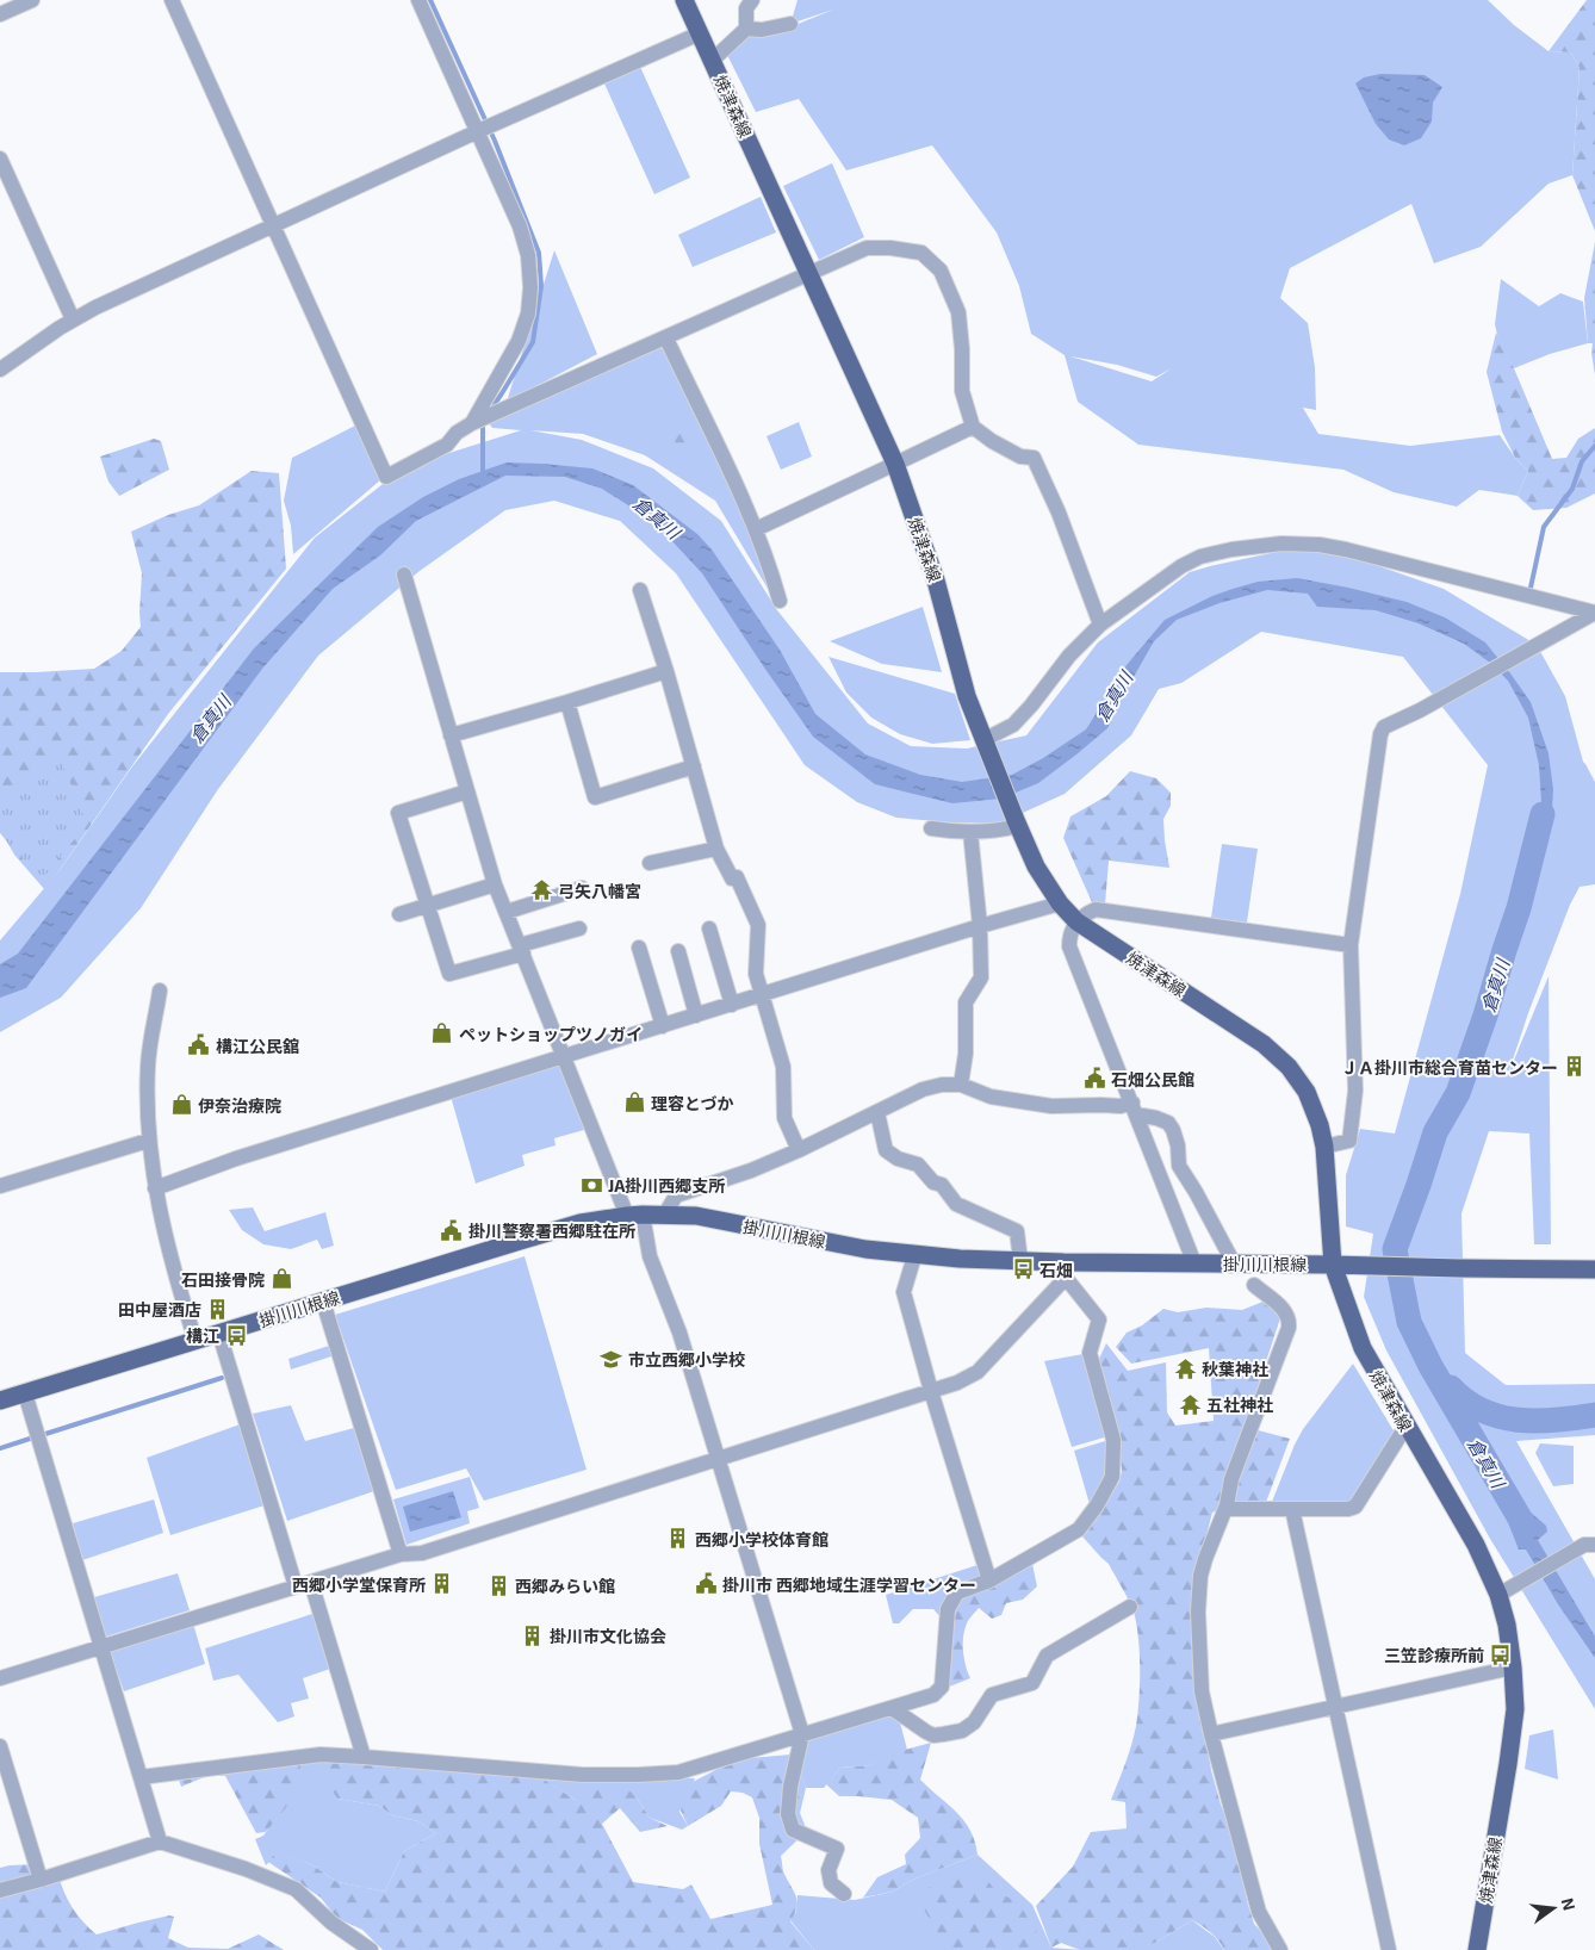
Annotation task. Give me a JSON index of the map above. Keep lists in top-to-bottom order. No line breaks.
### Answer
{"streets":{"main road":["焼津森線","掛川川根線"]},"crossings":[["焼津森線","掛川川根線"]],"water":["倉真川"],"places":{"temple":["弓矢八幡宮","秋葉神社","五社神社"],"shop":["ペットショップツノガイ","理容とづか","伊奈治療院","石田接骨院"],"public building":["構江公民舘","石畑公民館","掛川警察署西郷駐在所","掛川市 西郷地域生涯学習センター"],"building":["ＪＡ掛川市総合育苗センター","田中屋酒店","西郷小学校体育館","西郷小学堂保育所","西郷みらい館","掛川市文化協会"],"bank":["JA掛川西郷支所"],"bus stop":["石畑","構江","三笠診療所前"],"school or university":["市立西郷小学校"]},"north":"right"}
